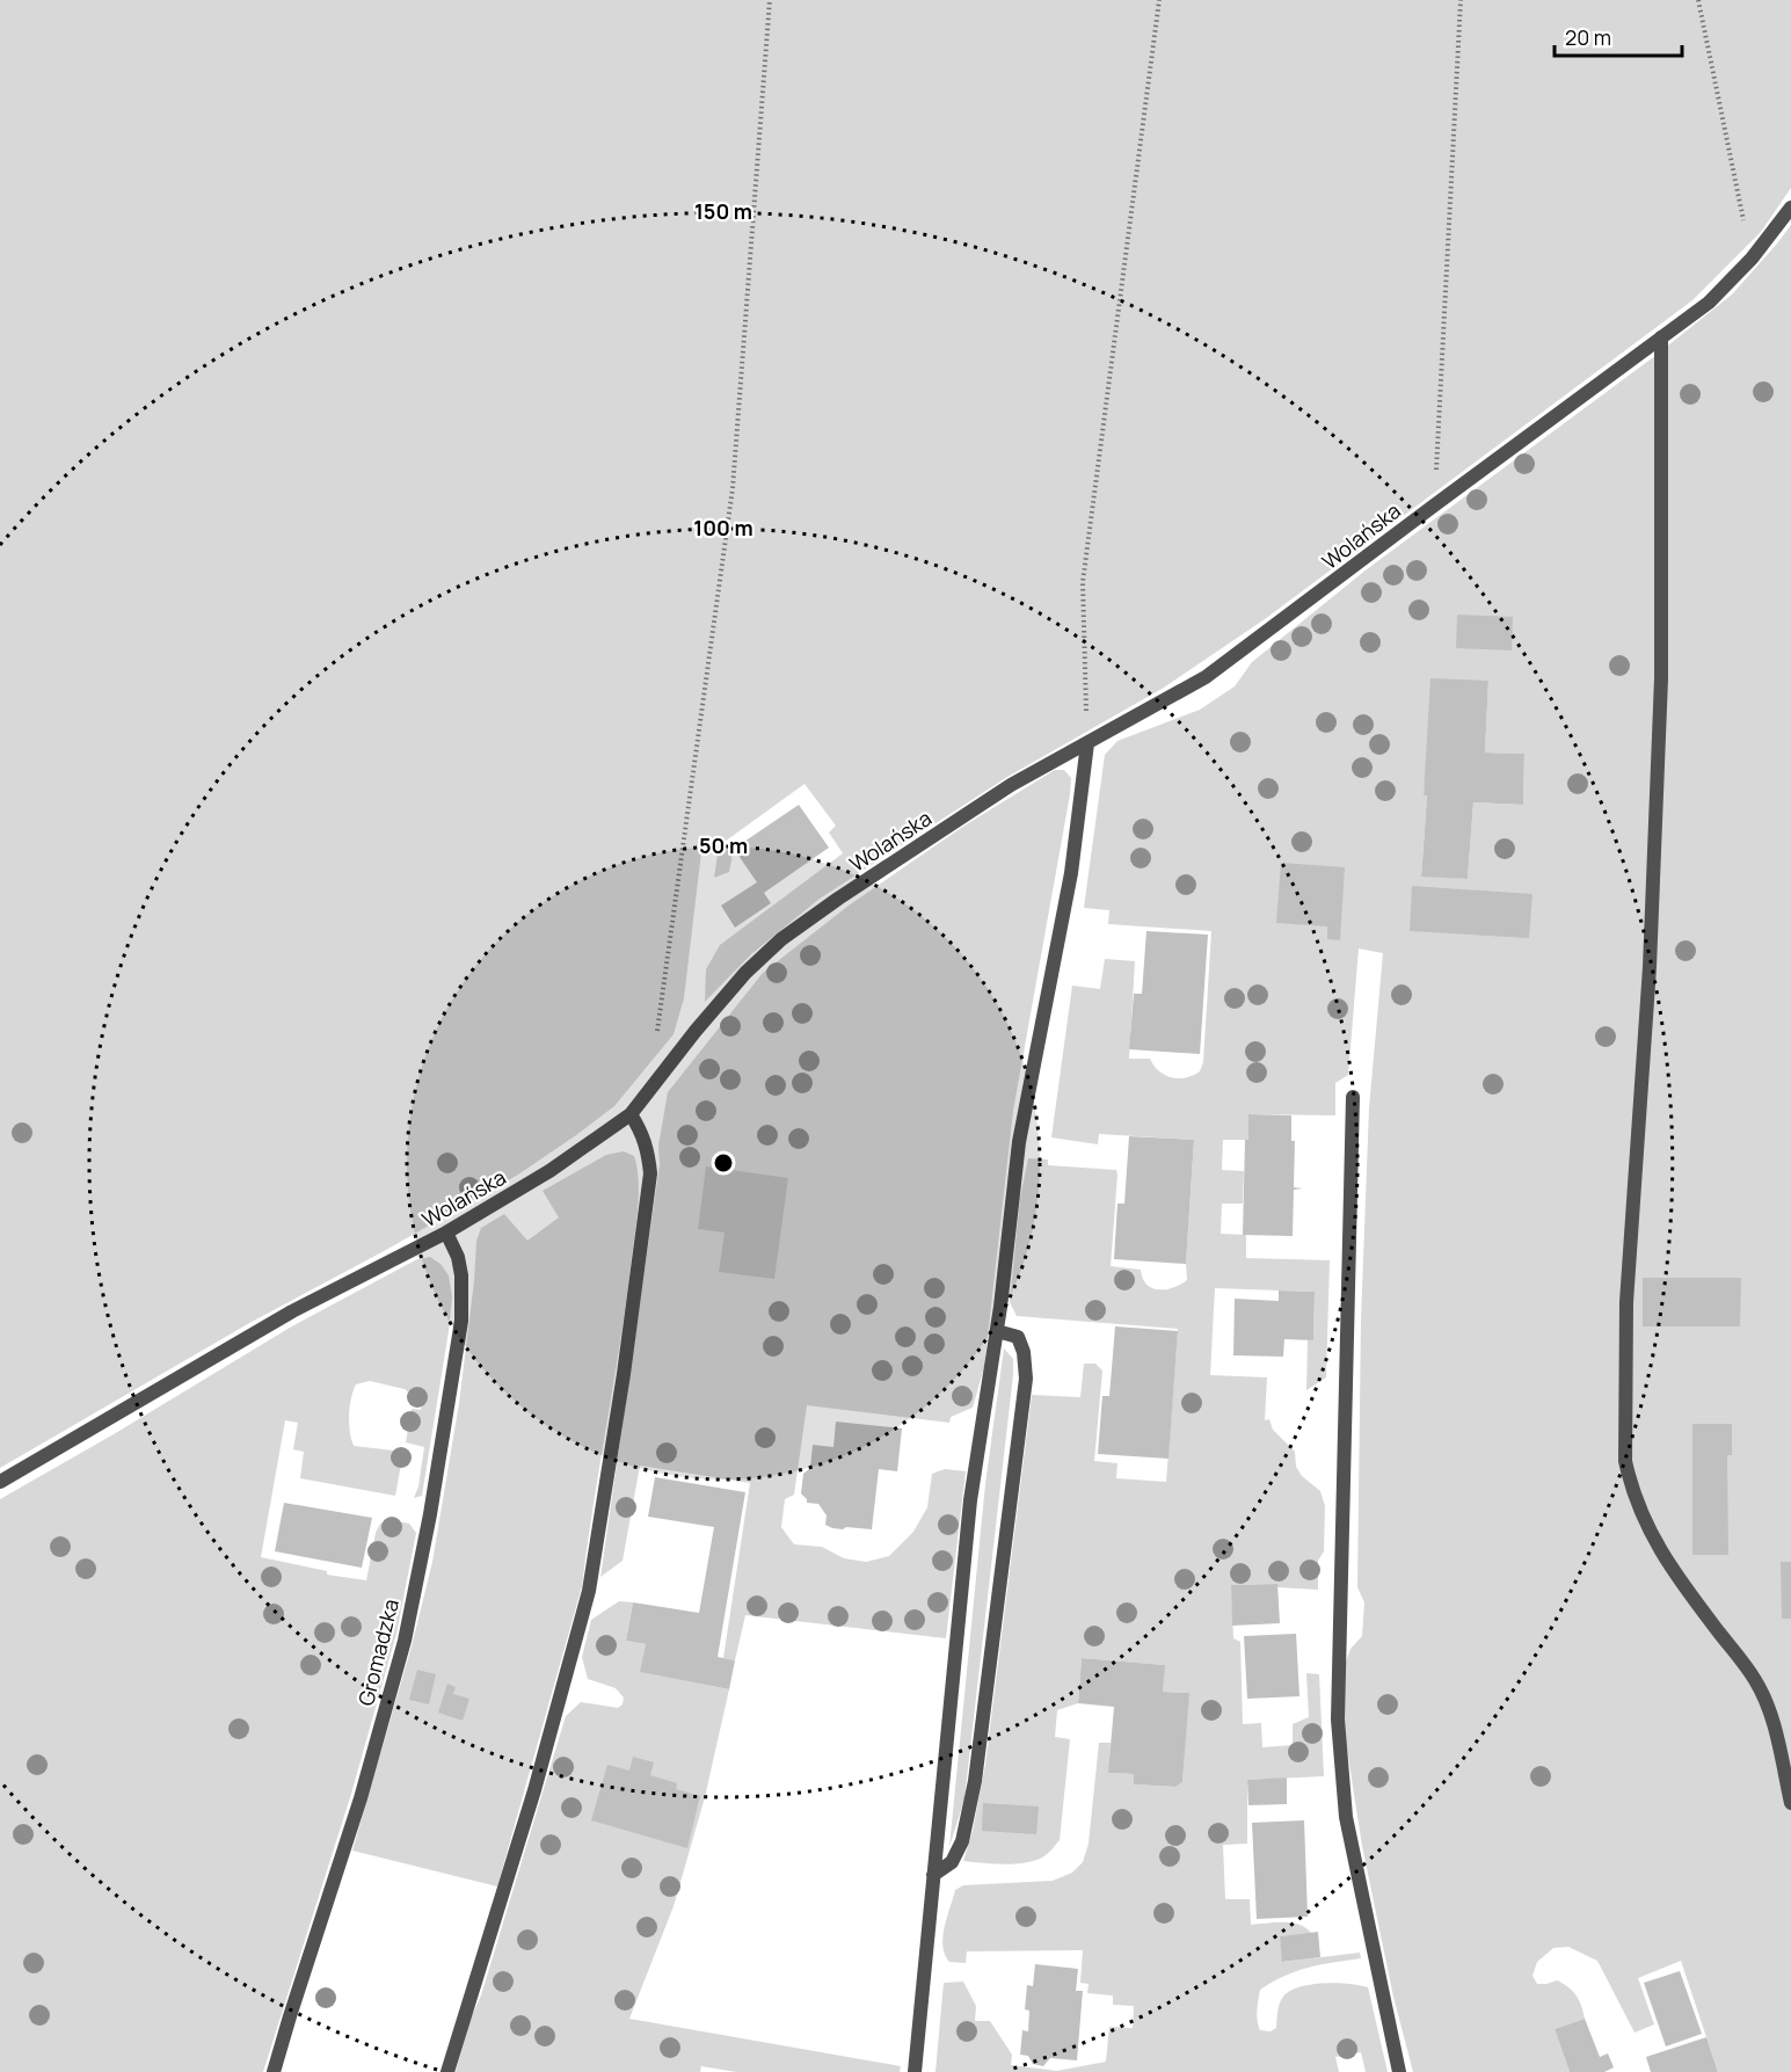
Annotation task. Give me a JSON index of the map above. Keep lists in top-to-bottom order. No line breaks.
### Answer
{"streets":{"street":["Wolańska","Gromadzka"]},"crossings":[["Wolańska","Gromadzka"]],"scale_bar":"20 m","rings":["150 m","100 m","50 m"]}
